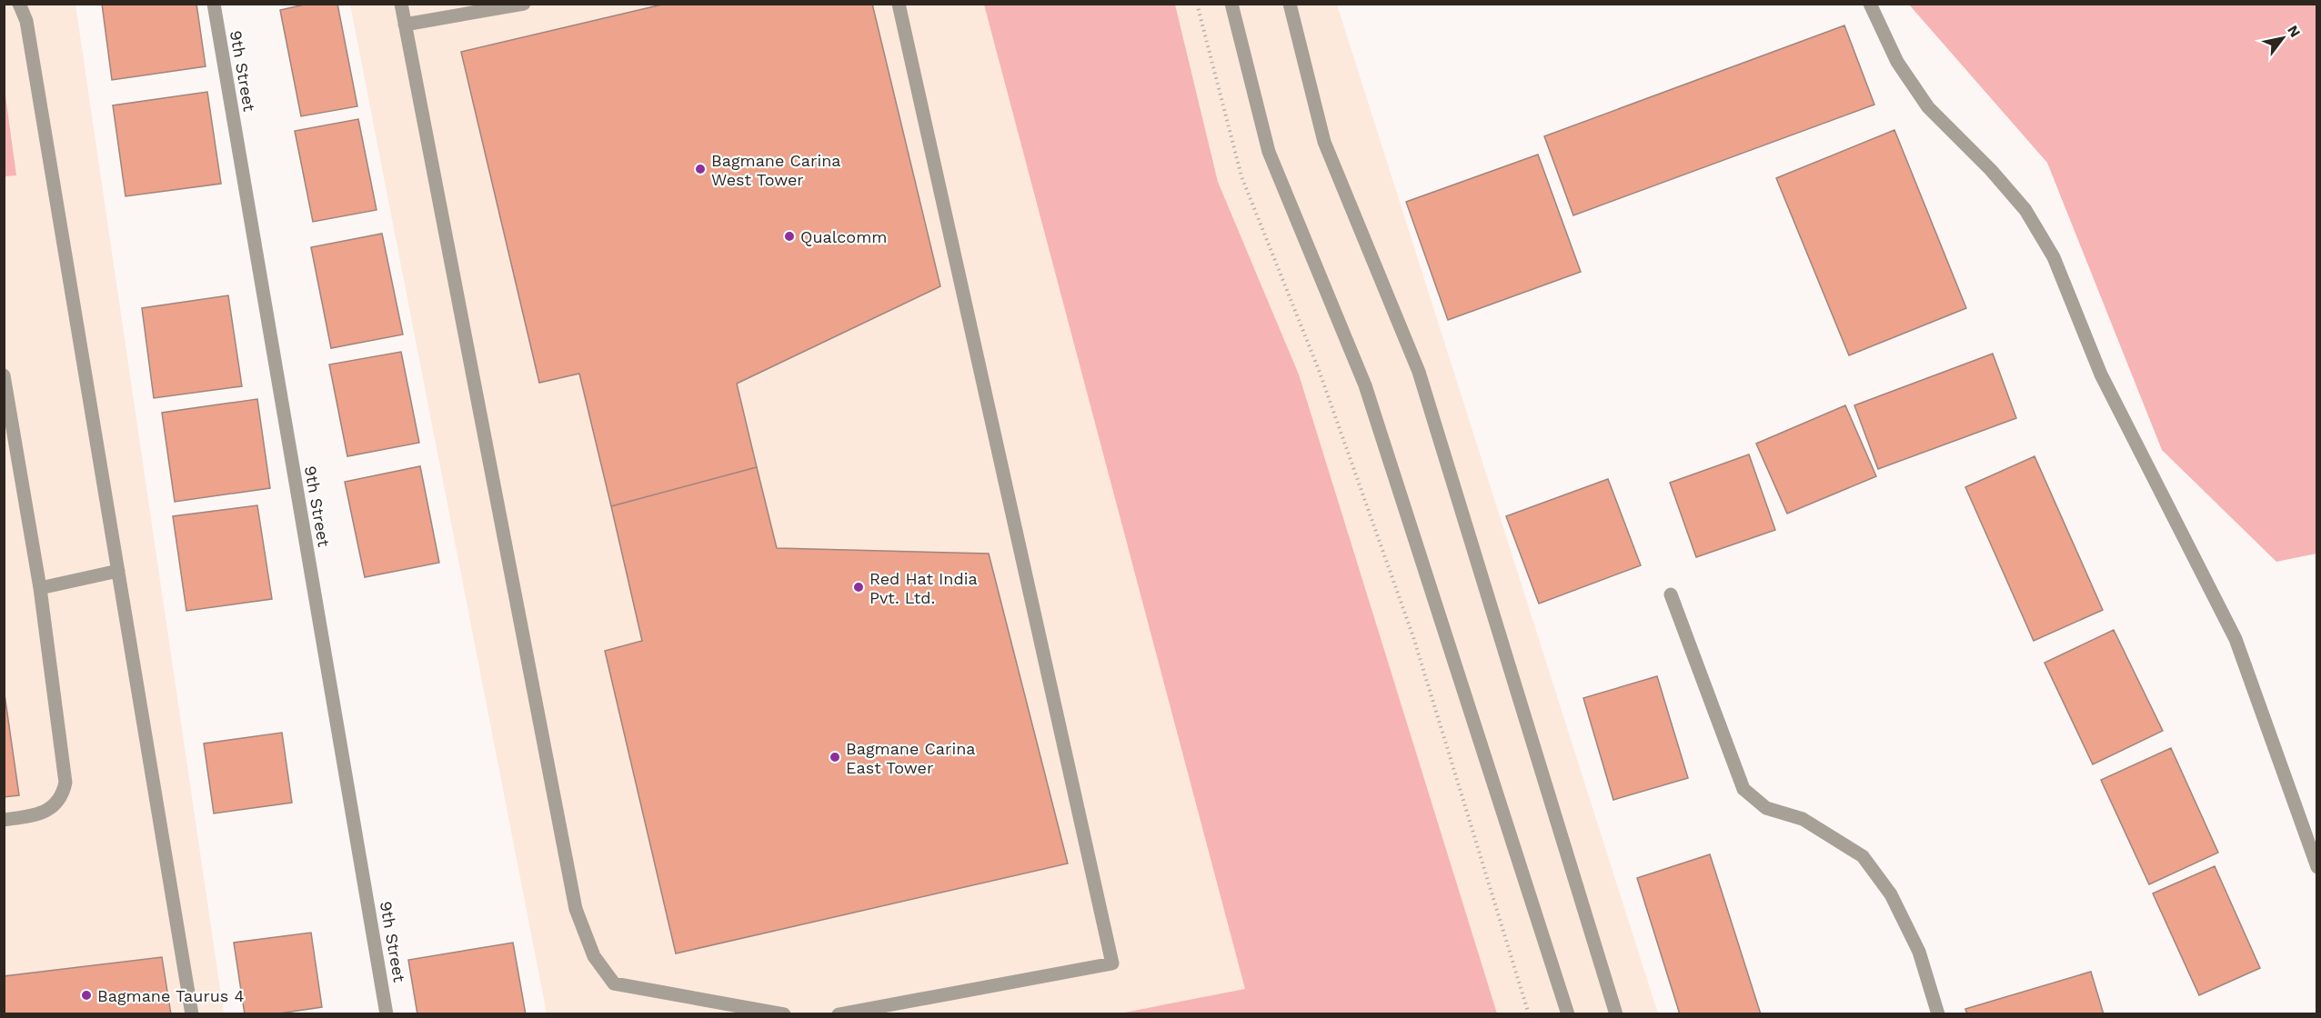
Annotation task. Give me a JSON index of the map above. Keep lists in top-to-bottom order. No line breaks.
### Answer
{"streets":{"street":["9th Street"]},"places":["Bagmane Carina West Tower","Qualcomm","Red Hat India Pvt. Ltd.","Bagmane Carina East Tower","Bagmane Taurus 4"],"north":"top right"}
